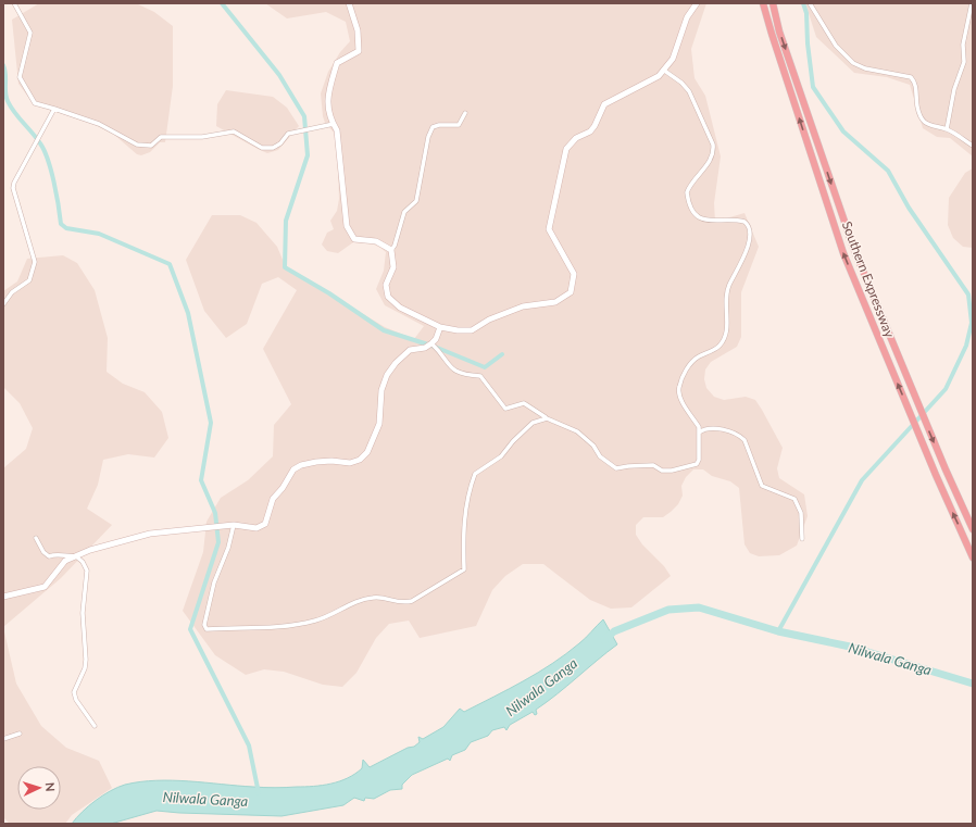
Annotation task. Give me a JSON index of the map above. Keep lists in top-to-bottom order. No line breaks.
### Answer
{"streets":{"highway":["Southern Expressway"]},"water":["Nilwala Ganga"],"north":"right"}
